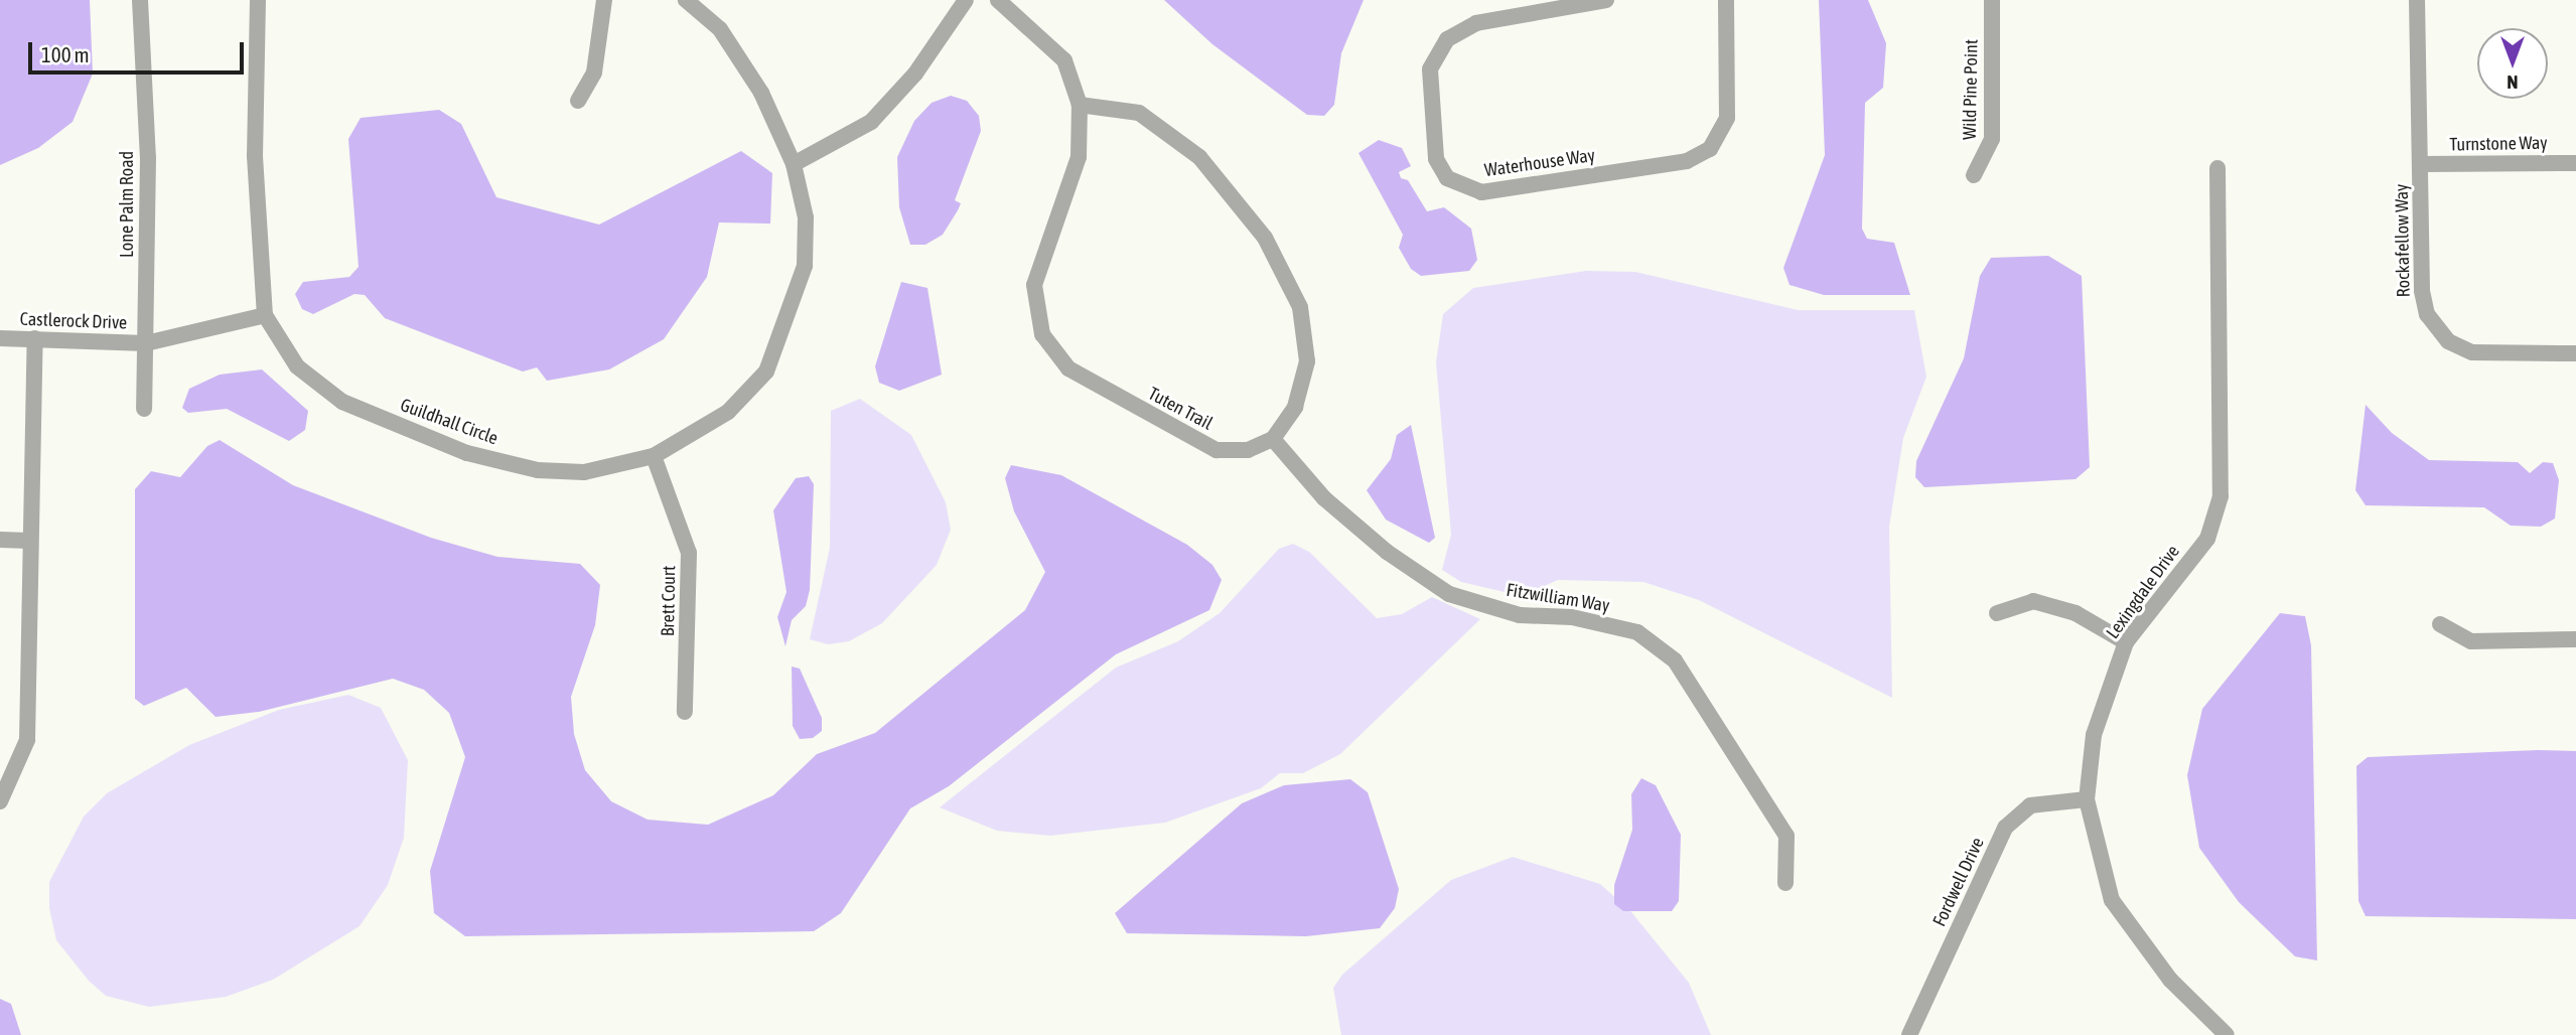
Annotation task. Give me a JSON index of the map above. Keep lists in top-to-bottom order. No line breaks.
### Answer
{"streets":{"street":["Wild Pine Point","Turnstone Way","Waterhouse Way","Lone Palm Road","Rockafellow Way","Castlerock Drive","Tuten Trail","Guildhall Circle","Lexingdale Drive","Fitzwilliam Way","Brett Court","Fordwell Drive"]},"crossings":[["Turnstone Way","Rockafellow Way"],["Lone Palm Road","Castlerock Drive"],["Tuten Trail","Fitzwilliam Way"],["Guildhall Circle","Brett Court"],["Lexingdale Drive","Fordwell Drive"]],"scale_bar":"100 m","north":"bottom"}
